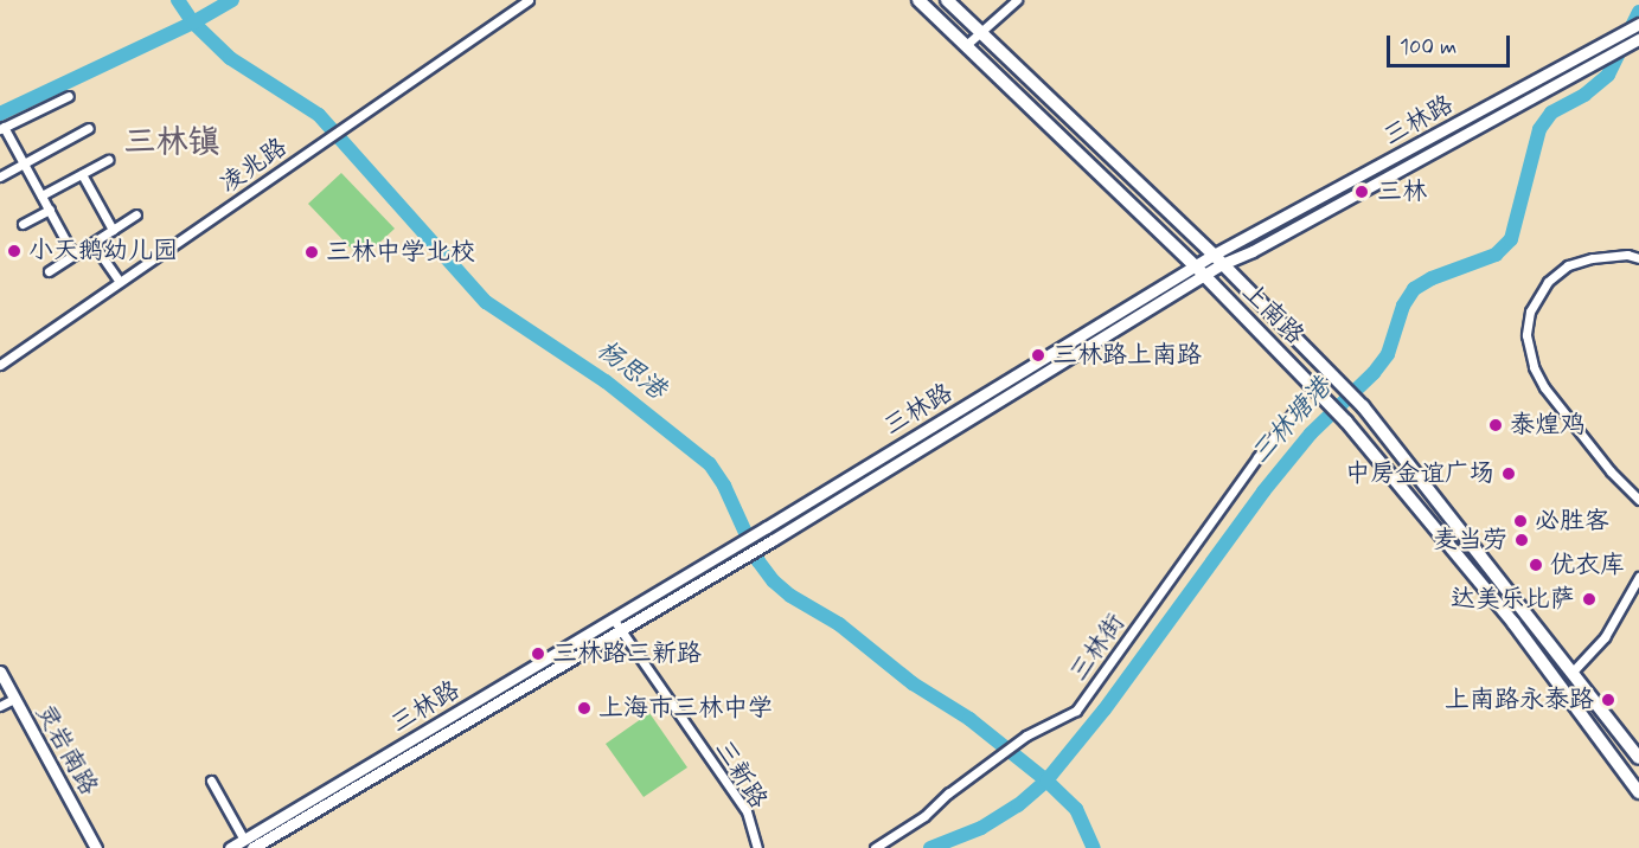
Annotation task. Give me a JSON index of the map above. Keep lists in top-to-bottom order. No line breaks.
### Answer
{"streets":{"main road":["三林路","上南路","灵岩南路"],"street":["凌兆路","三林街","三新路"]},"crossings":[["三林路","上南路"],["三林路","三新路"]],"districts":["三林镇"],"water":["杨思港","三林塘港"],"places":["三林","小天鹅幼儿园","三林中学北校","三林路上南路","泰煌鸡","中房金谊广场","必胜客","麦当劳","优衣库","达美乐比萨","三林路三新路","上南路永泰路","上海市三林中学"],"scale_bar":"100 m"}
